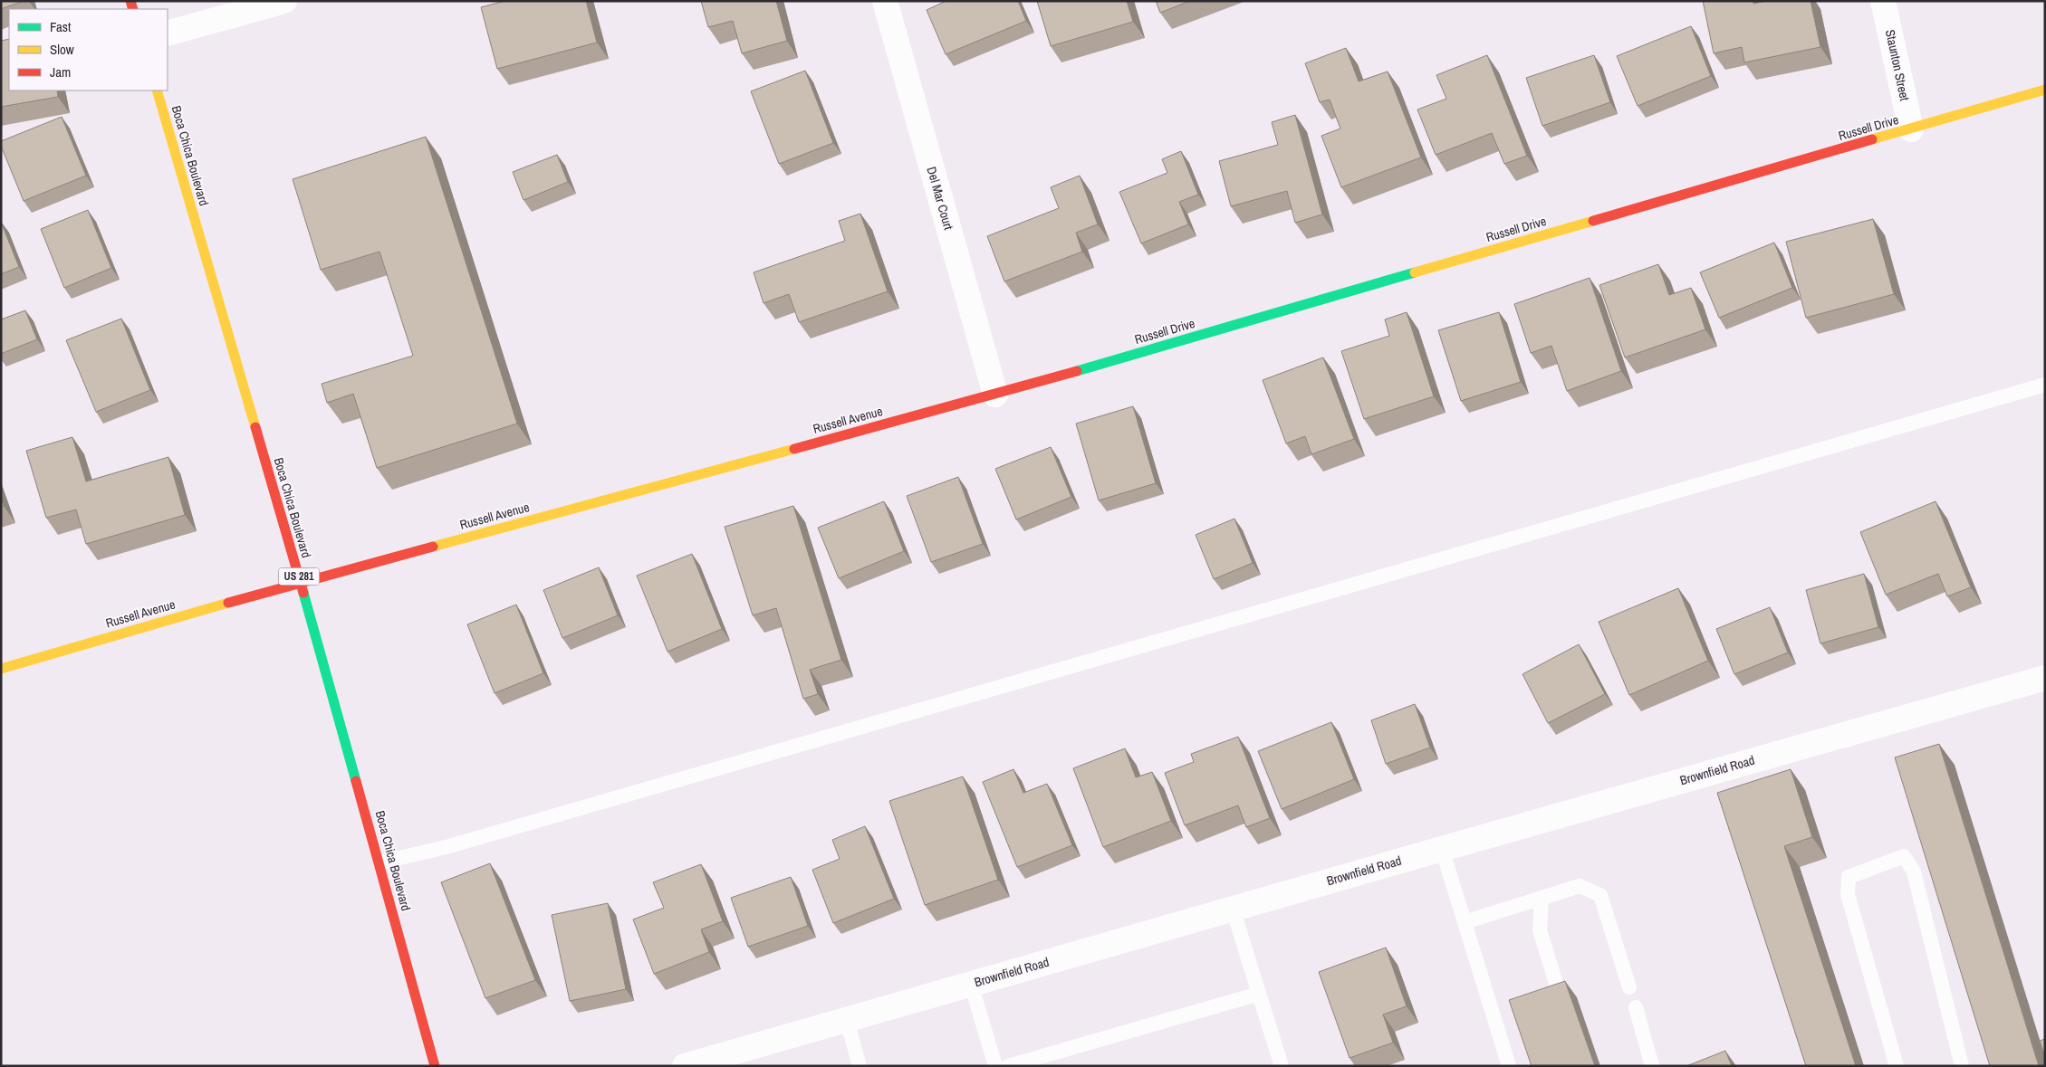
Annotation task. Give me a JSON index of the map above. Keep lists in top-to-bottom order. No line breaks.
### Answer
{"streets":{"street":["Staunton Street","Russell Drive","Boca Chica Boulevard","Del Mar Court","Russell Avenue","US 281","Brownfield Road"]},"crossings":[["Staunton Street","Russell Drive"],["Russell Drive","Del Mar Court"],["Russell Drive","Russell Avenue"],["Boca Chica Boulevard","Russell Avenue"],["Del Mar Court","Russell Avenue"]],"legend":["Fast","Slow","Jam"]}
